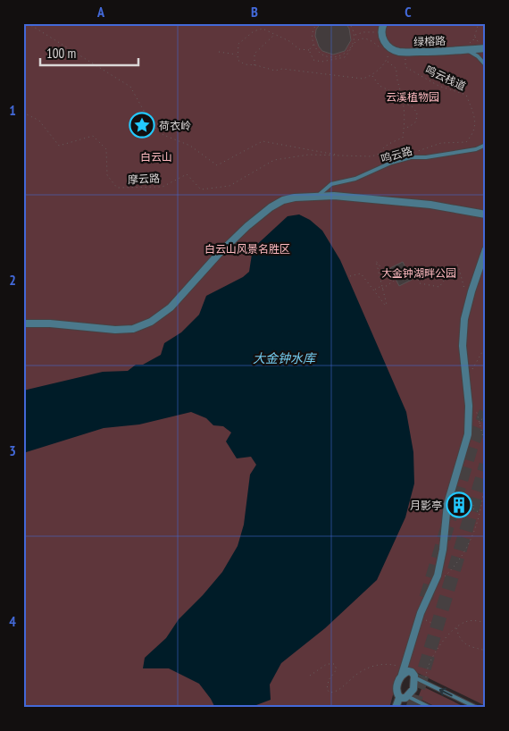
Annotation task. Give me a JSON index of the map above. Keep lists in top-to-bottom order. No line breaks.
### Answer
{"streets":{"street":["绿榕路"],"lane":["鸣云路"],"path":["鸣云栈道","摩云路"]},"crossings":[["绿榕路","鸣云栈道"],["鸣云栈道","鸣云路"]],"water":["大金钟水库"],"parks":["云溪植物园","白云山","白云山风景名胜区","大金钟湖畔公园"],"places":{"place":["荷衣岭"],"building":["月影亭"]},"scale_bar":"100 m","grid":{"columns":["A","B","C"],"rows":["1","2","3","4"]}}
